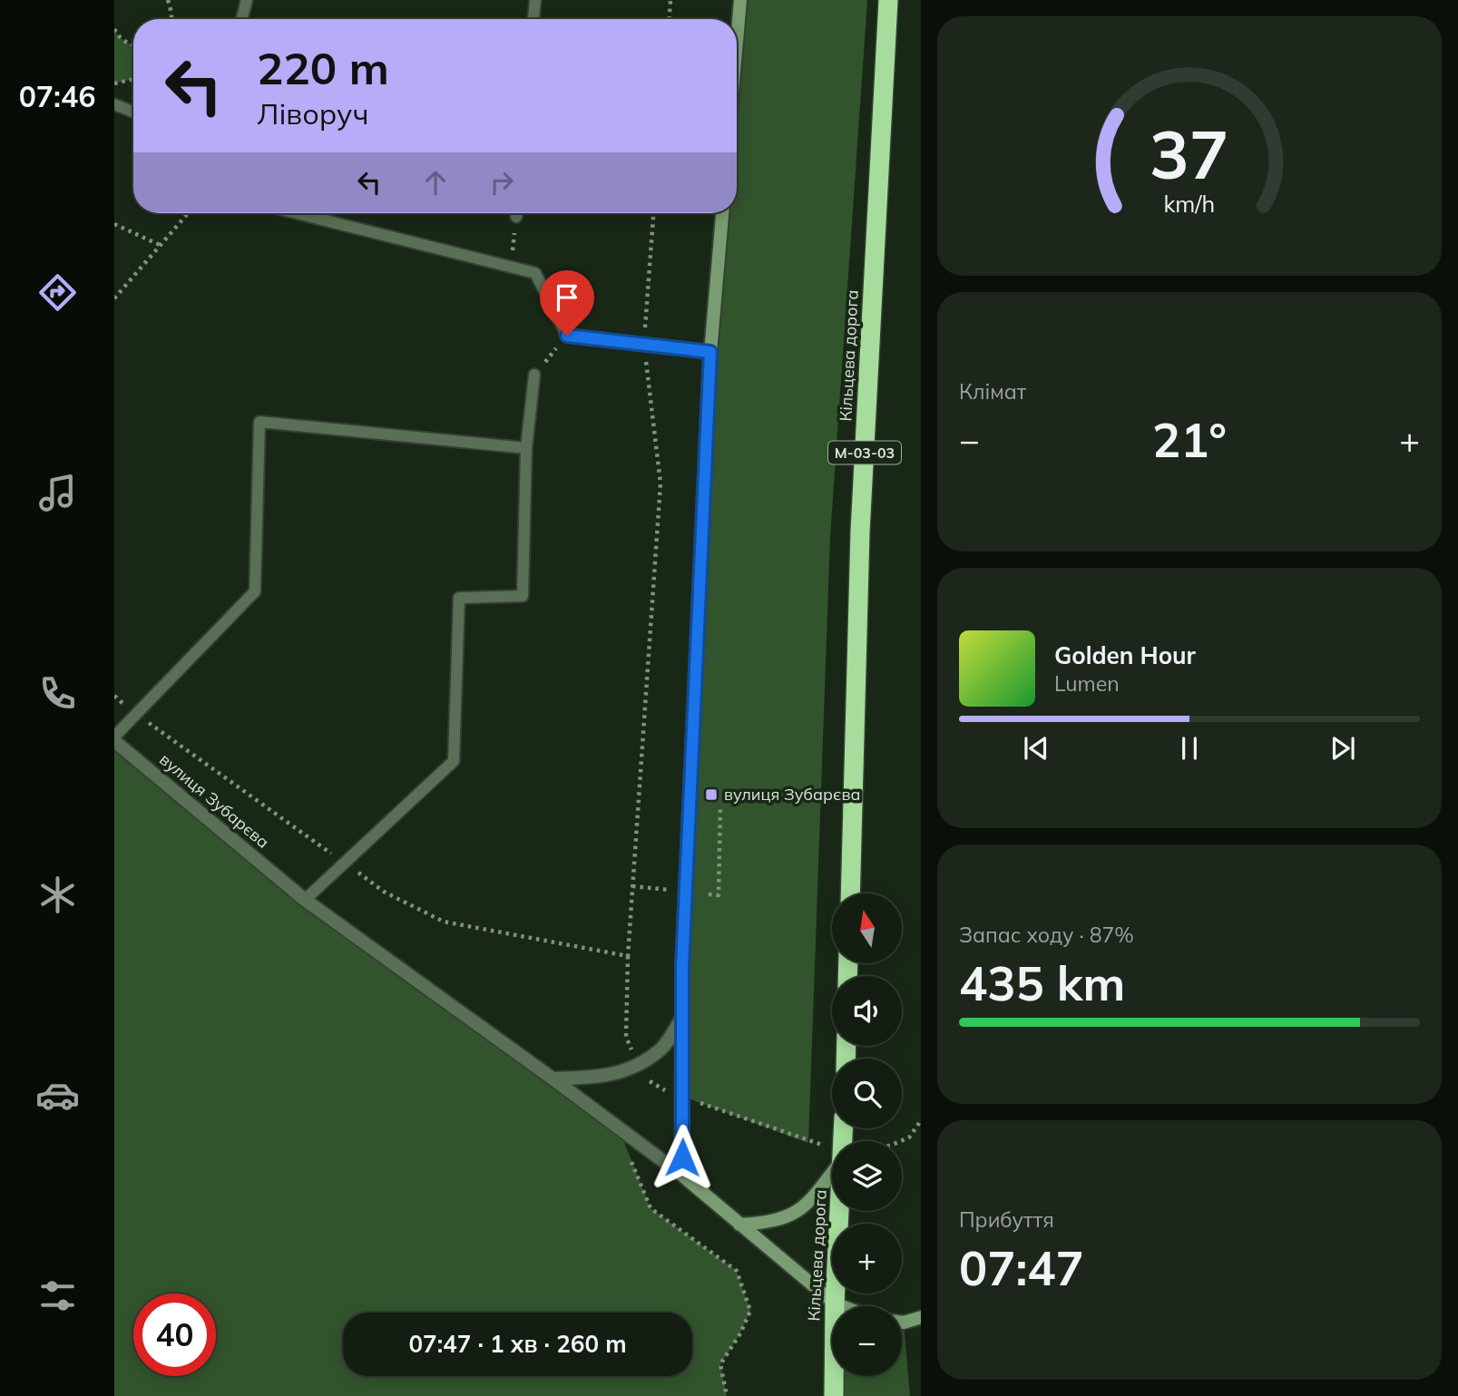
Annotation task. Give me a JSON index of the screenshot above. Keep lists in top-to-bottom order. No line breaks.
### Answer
{"streets":{"highway":["Кільцева дорога","М-03-03"],"street":["вулиця Зубарєва"]},"crossings":[["Кільцева дорога","вулиця Зубарєва"]],"places":{"transit":["вулиця Зубарєва"]},"north":"top","page":{"tabs":"07:46","turn":["220 m","Ліворуч"],"tile":["Клімат",["Запас ходу · 87%","435 km"],["Прибуття","07:47"]],"heat":["−","21°","+"],"song":["Golden Hour","Lumen"],"map_buttons":["+","−"],"limit":"40","trip":"07:47 · 1 хв · 260 m","gauge":["37","km/h"]}}
